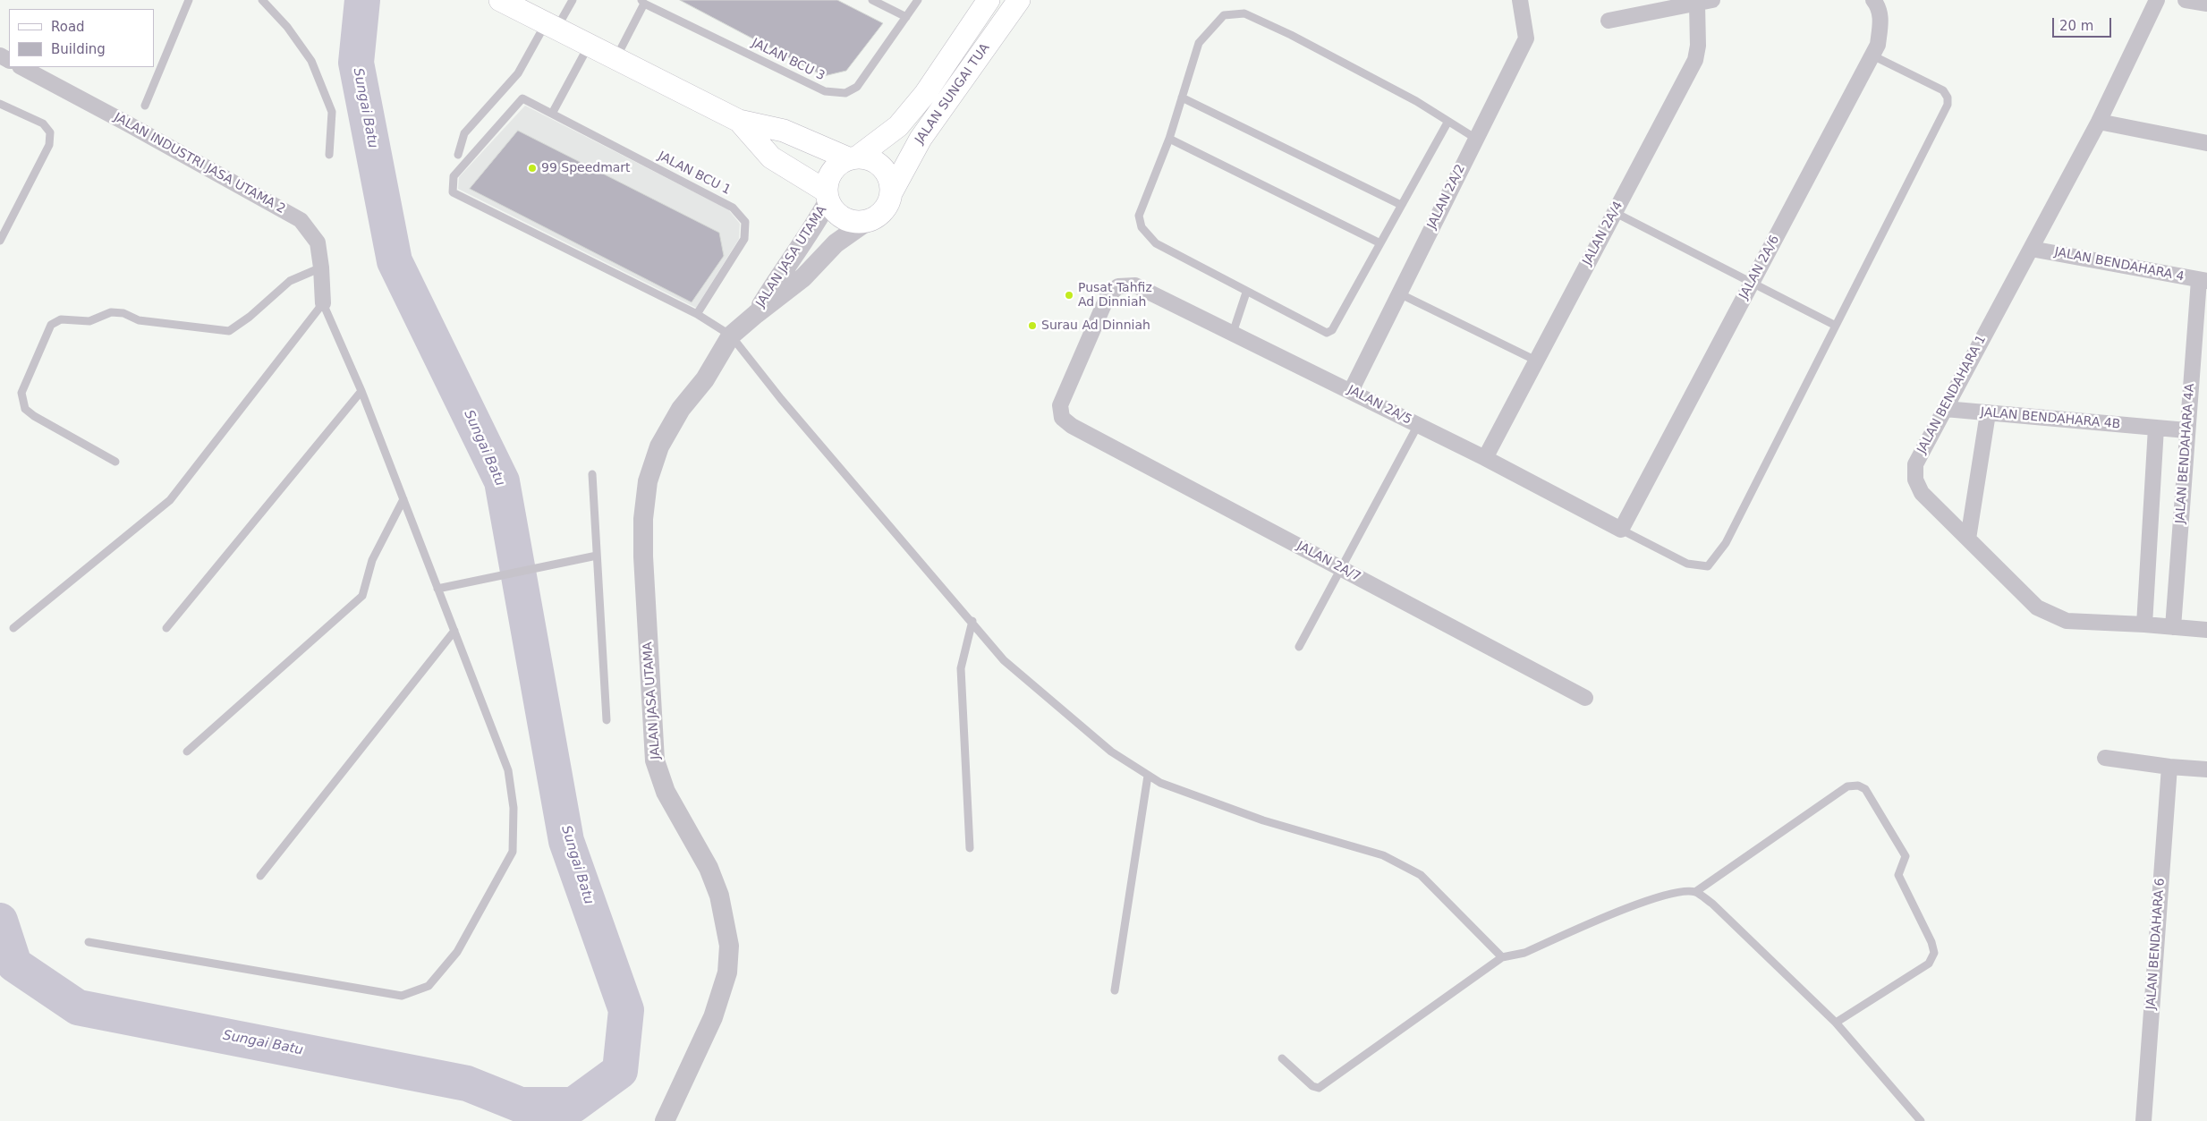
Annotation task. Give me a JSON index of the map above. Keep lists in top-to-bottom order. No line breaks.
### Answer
{"streets":{"main road":["JALAN SUNGAI TUA"],"street":["JALAN INDUSTRI JASA UTAMA 2","JALAN 2A/2","JALAN 2A/4","JALAN JASA UTAMA","JALAN BENDAHARA 4","JALAN 2A/6","JALAN BENDAHARA 1","JALAN 2A/5","JALAN BENDAHARA 4B","JALAN BENDAHARA 4A","JALAN 2A/7","JALAN BENDAHARA 6"],"lane":["JALAN BCU 3","JALAN BCU 1"]},"crossings":[["JALAN SUNGAI TUA","JALAN JASA UTAMA"],["JALAN 2A/2","JALAN 2A/5"],["JALAN 2A/4","JALAN 2A/5"],["JALAN BENDAHARA 4","JALAN BENDAHARA 1"],["JALAN BENDAHARA 4","JALAN BENDAHARA 4A"],["JALAN 2A/6","JALAN 2A/5"],["JALAN BENDAHARA 1","JALAN BENDAHARA 4B"],["JALAN BENDAHARA 1","JALAN BENDAHARA 4A"],["JALAN 2A/5","JALAN 2A/7"],["JALAN BENDAHARA 4B","JALAN BENDAHARA 4A"]],"water":["Sungai Batu"],"places":["99 Speedmart","Pusat Tahfiz Ad Dinniah","Surau Ad Dinniah"],"legend":["Road","Building"],"scale_bar":"20 m"}
